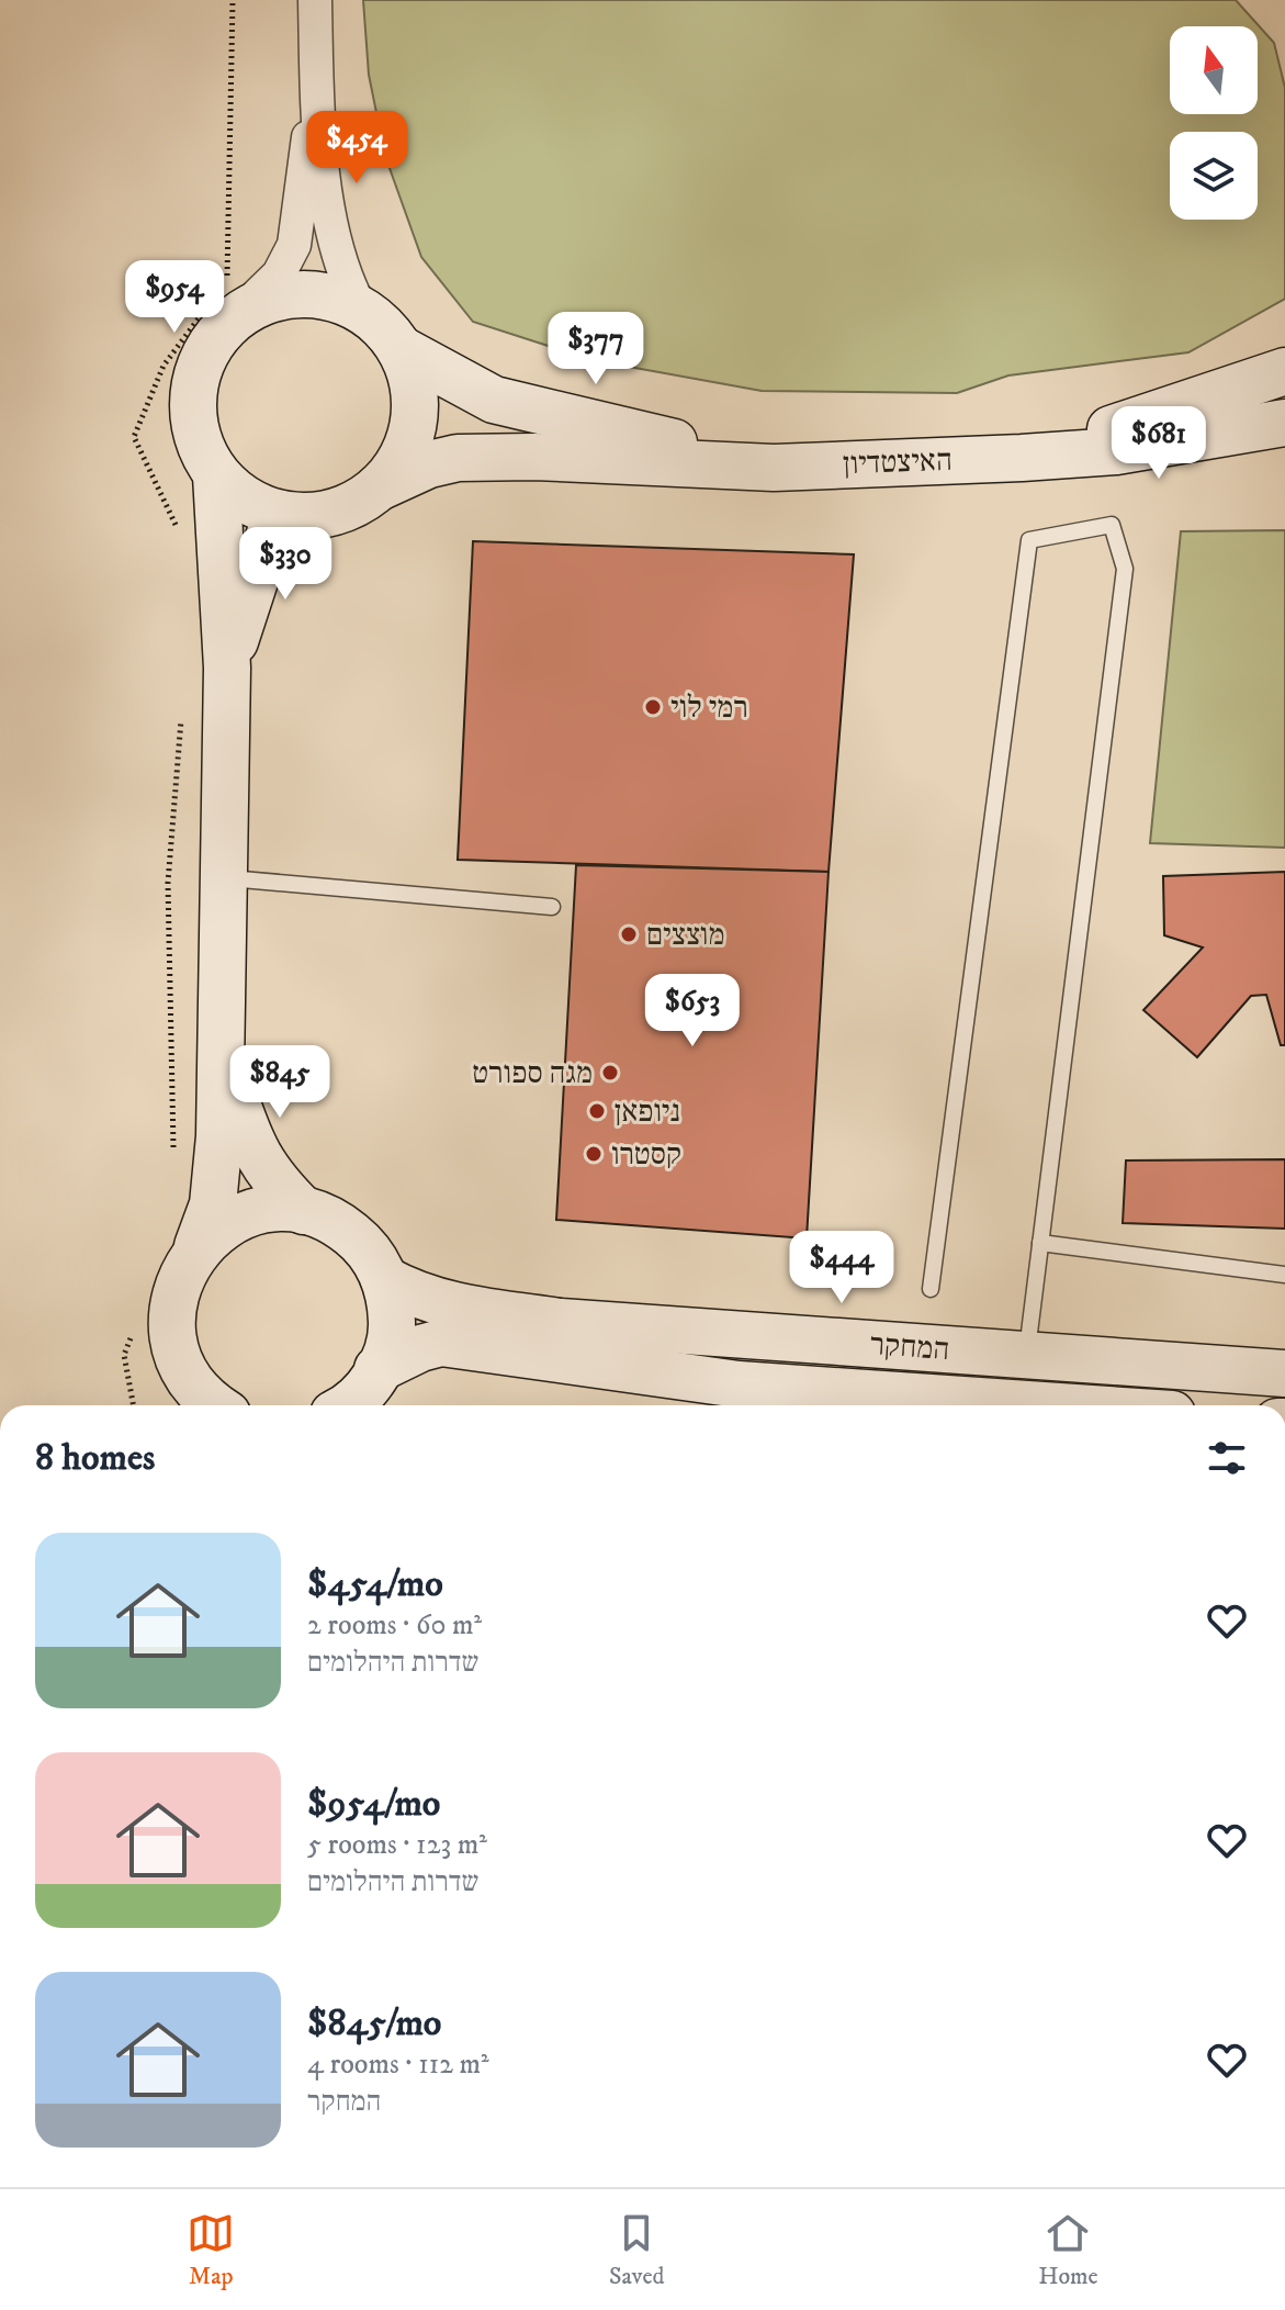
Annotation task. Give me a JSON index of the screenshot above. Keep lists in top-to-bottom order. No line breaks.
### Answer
{"streets":{"street":["האיצטדיון","המחקר"]},"places":["רמי לוי","מוצצים","מגה ספורט","ניופאן","קסטרו"],"north":"top","page":{"price":["$454","$954","$377","$681","$330","$653","$845","$444"],"heading":"8 homes","list":[{"name":"$454/mo","note":"2 rooms · 60 m² · שדרות היהלומים"},{"name":"$954/mo","note":"5 rooms · 123 m² · שדרות היהלומים"},{"name":"$845/mo","note":"4 rooms · 112 m² · המחקר"}],"tabs":["Map","Saved","Home"]}}
